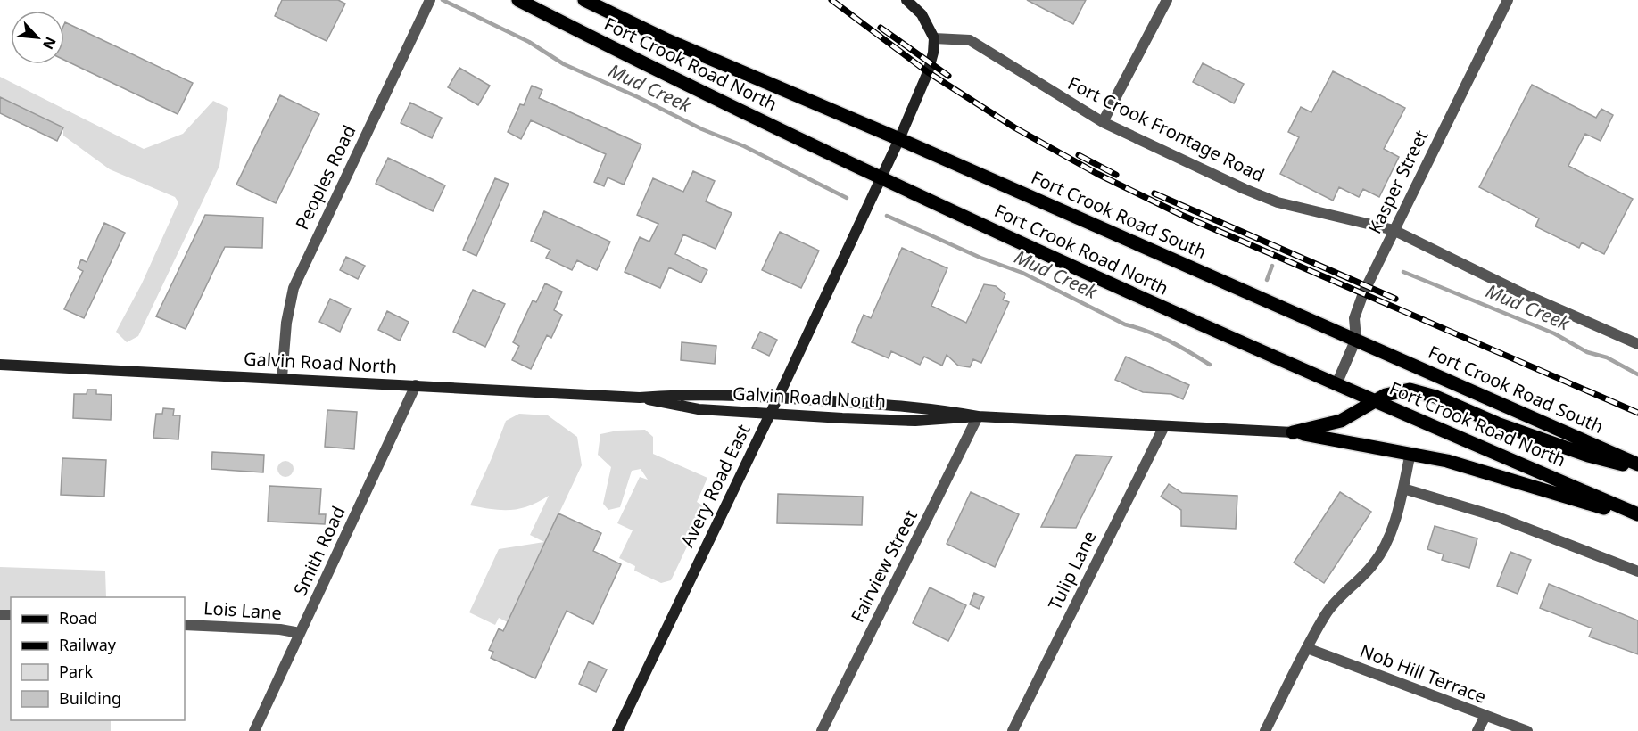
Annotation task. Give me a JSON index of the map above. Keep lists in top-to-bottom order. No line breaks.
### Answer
{"streets":{"main road":["Fort Crook Road North","Fort Crook Road South","Galvin Road North","Avery Road East"],"street":["Fort Crook Frontage Road","Peoples Road","Kasper Street","Smith Road","Fairview Street","Tulip Lane","Lois Lane","Nob Hill Terrace"]},"crossings":[["Fort Crook Road North","Kasper Street"],["Fort Crook Road North","Avery Road East"],["Fort Crook Frontage Road","Kasper Street"],["Fort Crook Frontage Road","Avery Road East"],["Peoples Road","Galvin Road North"],["Kasper Street","Fort Crook Road South"],["Fort Crook Road South","Avery Road East"],["Galvin Road North","Avery Road East"],["Galvin Road North","Smith Road"],["Galvin Road North","Fairview Street"],["Galvin Road North","Tulip Lane"],["Smith Road","Lois Lane"]],"water":["Mud Creek"],"legend":["Road","Railway","Park","Building"],"north":"bottom right"}
